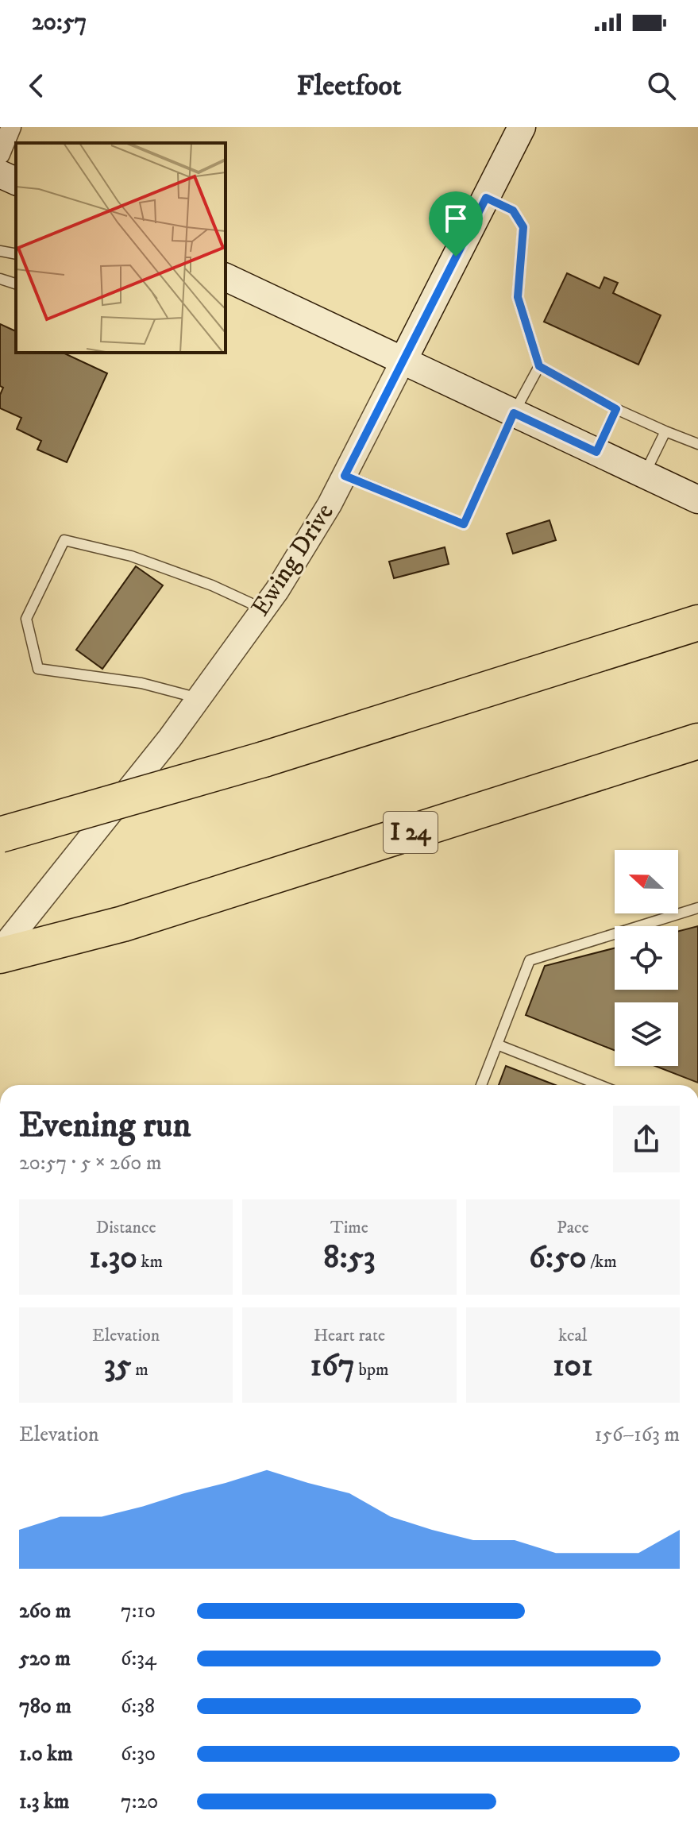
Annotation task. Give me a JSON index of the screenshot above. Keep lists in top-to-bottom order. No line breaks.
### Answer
{"streets":{"highway":["I 24"],"main road":["Ewing Drive"]},"crossings":[["Ewing Drive","I 24"]],"north":"left","page":{"status":"20:57","header":"Fleetfoot","heading":["Evening run","20:57 · 5 × 260 m"],"stats":[["Distance","1.30 km"],["Time","8:53"],["Pace","6:50 /km"],["Elevation","35 m"],["Heart rate","167 bpm"],["kcal","101"]],"chart":["Elevation","156–163 m"],"list":[{"name":"260 m","note":"7:10"},{"name":"520 m","note":"6:34"},{"name":"780 m","note":"6:38"},{"name":"1.0 km","note":"6:30"},{"name":"1.3 km","note":"7:20"}]}}
